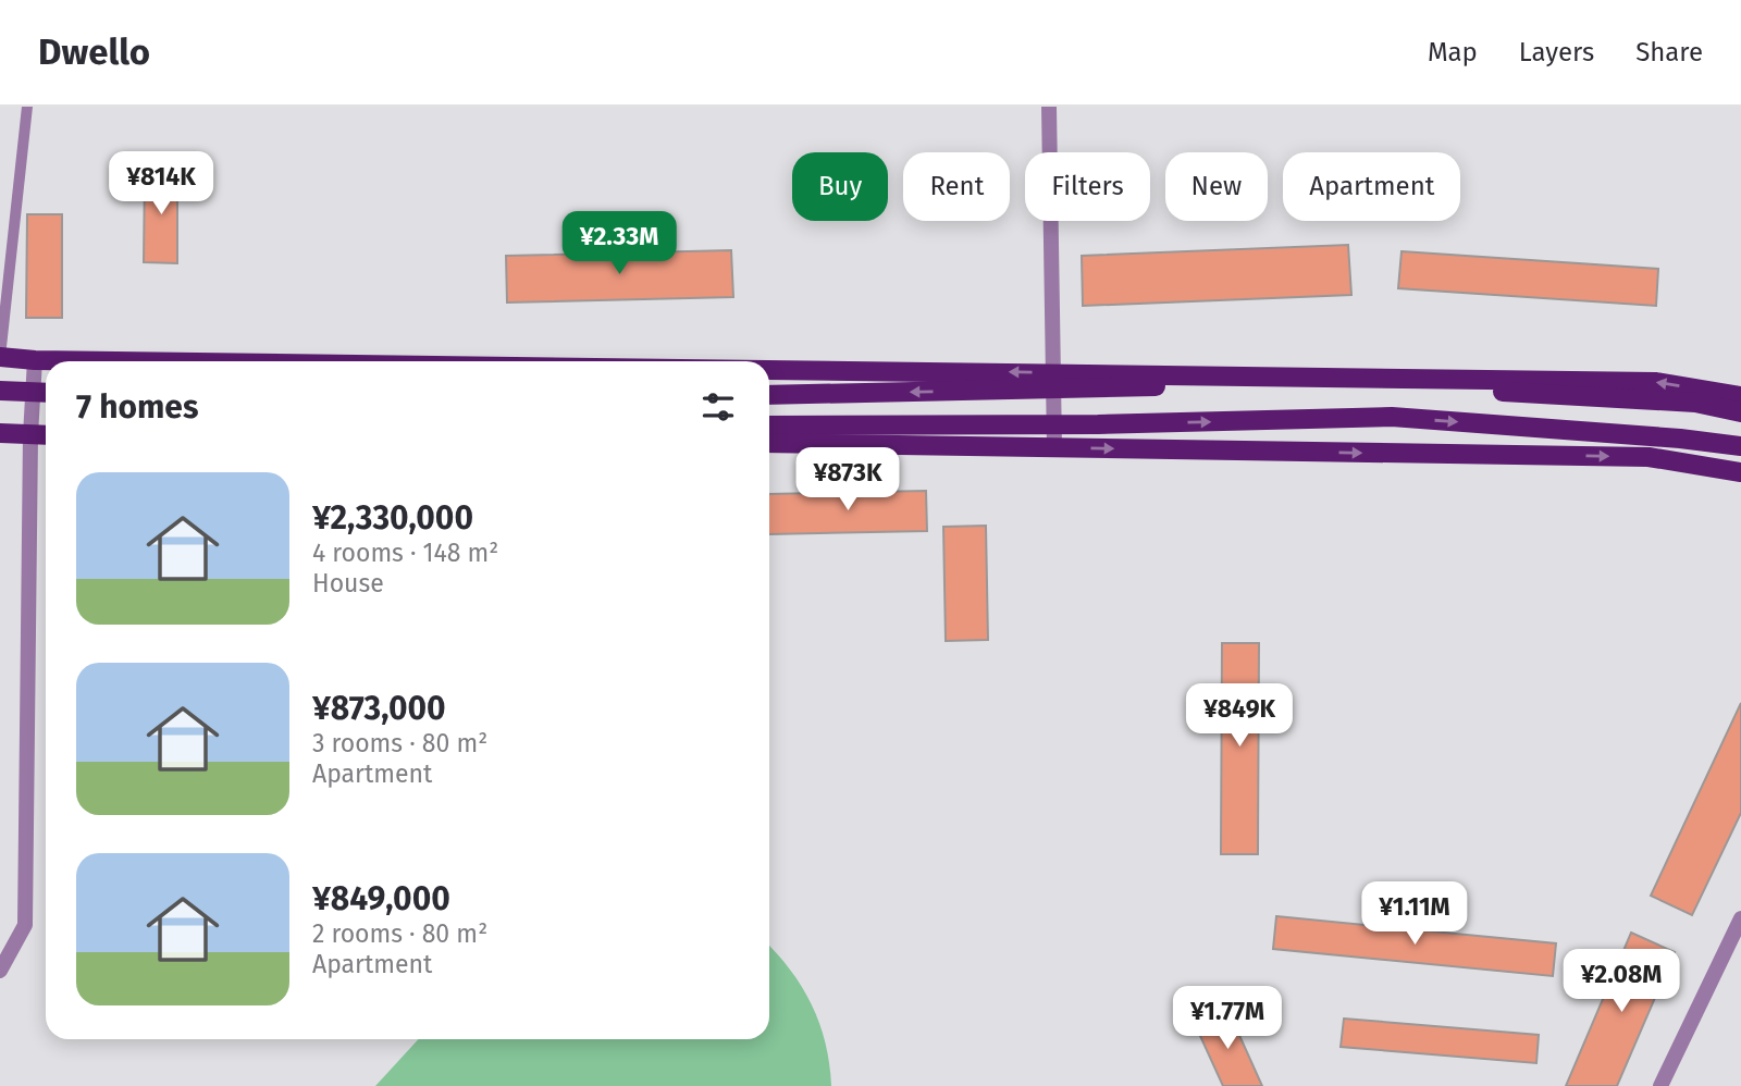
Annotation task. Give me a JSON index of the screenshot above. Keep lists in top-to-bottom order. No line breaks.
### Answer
{"page":{"header":"Dwello","nav":["Map","Layers","Share"],"price":["¥814K","¥2.33M","¥873K","¥849K","¥1.11M","¥2.08M","¥1.77M"],"chip":["Buy","Rent","Filters","New","Apartment"],"heading":"7 homes","list":[{"name":"¥2,330,000","note":"4 rooms · 148 m² · House"},{"name":"¥873,000","note":"3 rooms · 80 m² · Apartment"},{"name":"¥849,000","note":"2 rooms · 80 m² · Apartment"}]}}
